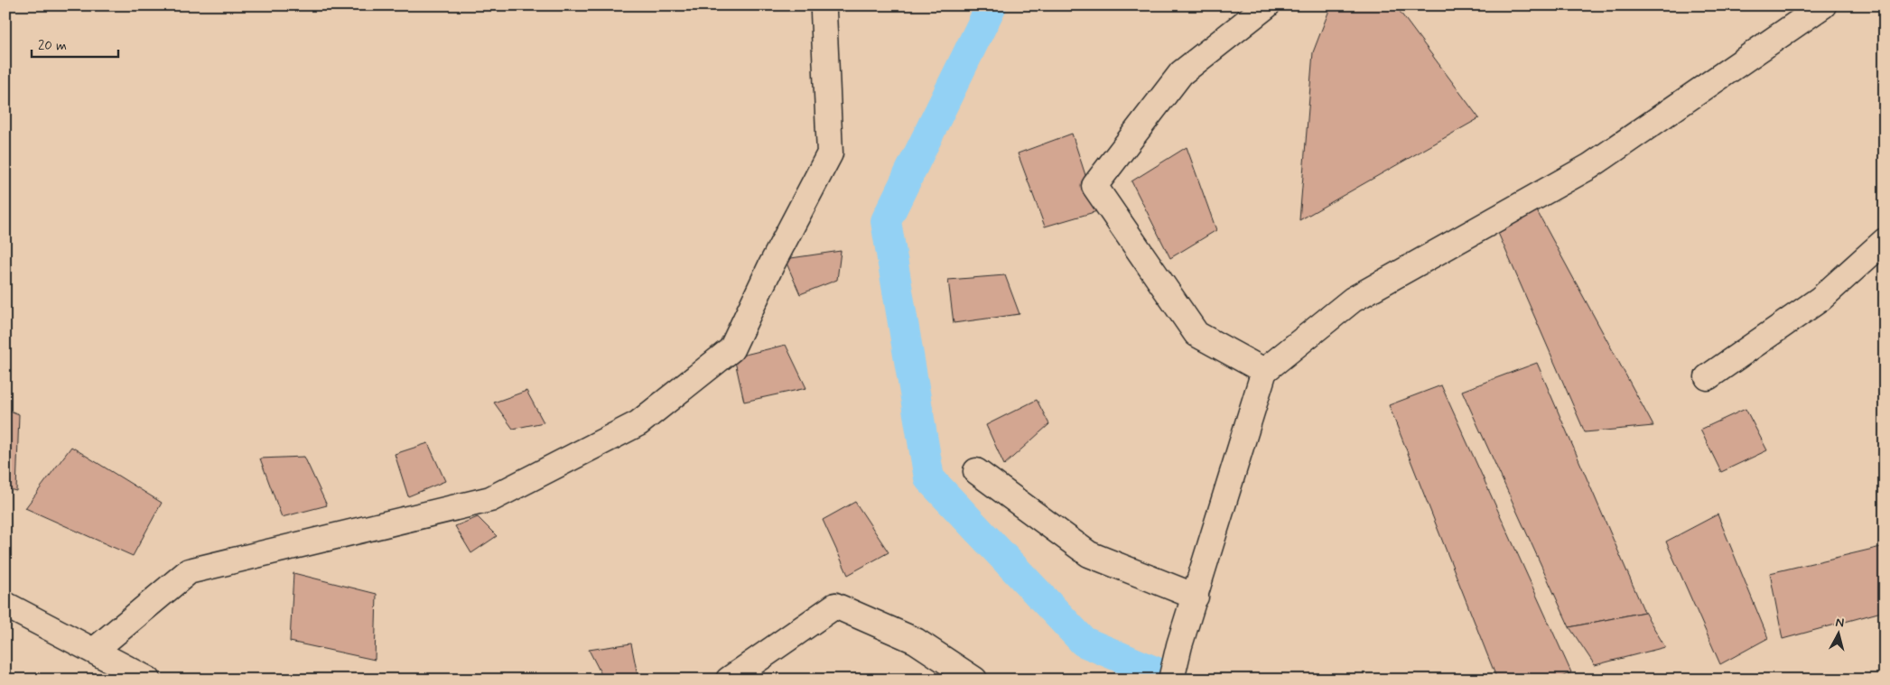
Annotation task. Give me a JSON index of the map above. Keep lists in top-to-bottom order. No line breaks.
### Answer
{"scale_bar":"20 m","north":"top"}
